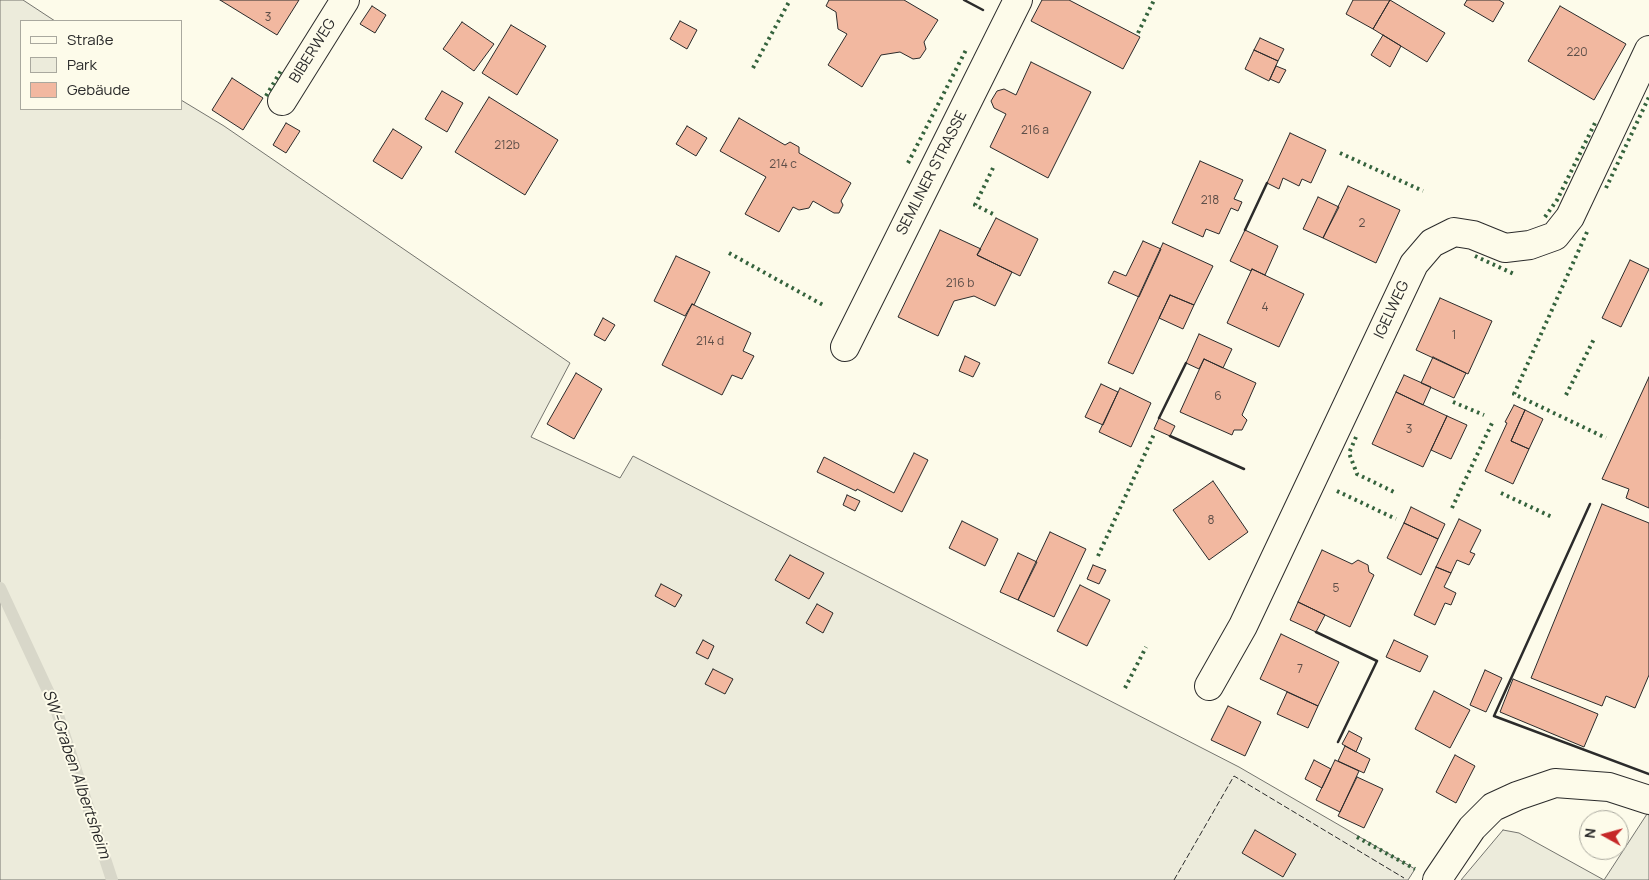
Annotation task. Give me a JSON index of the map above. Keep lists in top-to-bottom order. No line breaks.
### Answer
{"streets":{"street":["BIBERWEG","SEMLINER STRASSE","IGELWEG"]},"water":["SW-Graben Albertsheim"],"house_numbers":["3","220","216 a","212b","214 c","218","2","216 b","4","1","214 d","6","3","8","5","7"],"legend":["Straße","Park","Gebäude"],"north":"left"}
